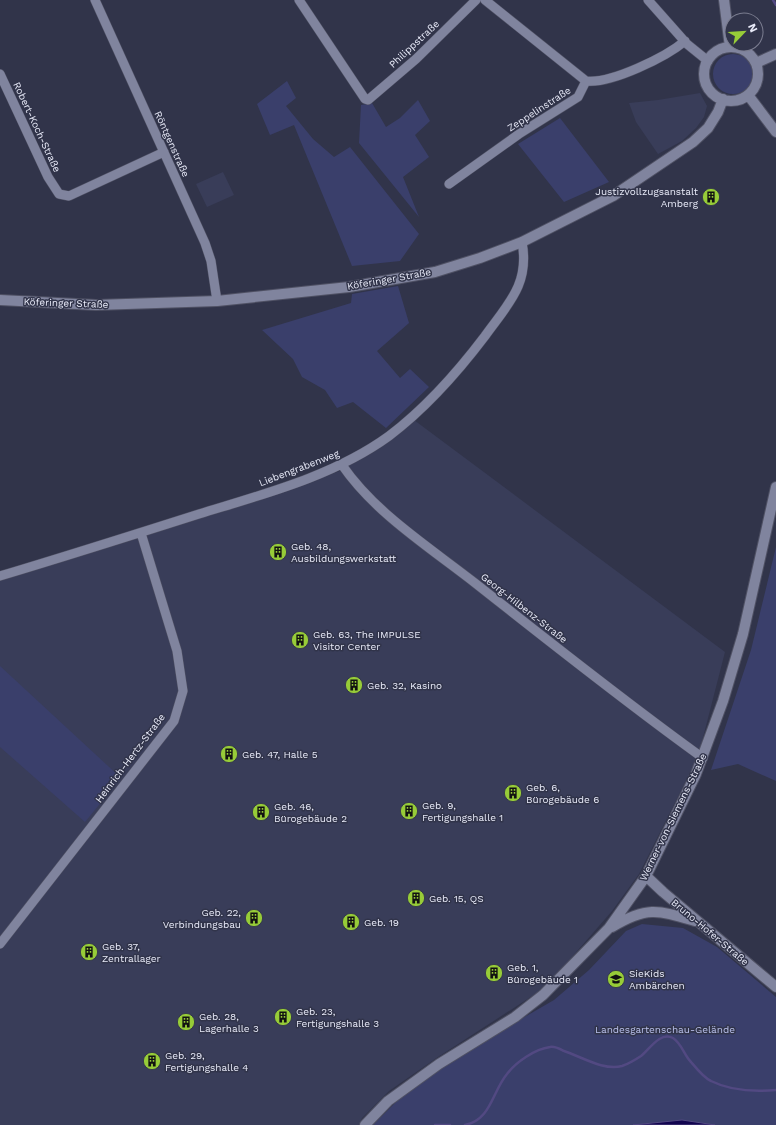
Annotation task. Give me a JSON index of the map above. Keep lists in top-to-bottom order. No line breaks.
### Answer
{"streets":{"street":["Philippstraße","Zeppelinstraße","Robert-Koch-Straße","Röntgenstraße","Köferinger Straße","Liebengrabenweg","Georg-Hilbenz-Straße","Heinrich-Hertz-Straße","Werner-von-Siemens-Straße","Bruno-Hofer-Straße"]},"crossings":[["Robert-Koch-Straße","Röntgenstraße"],["Röntgenstraße","Köferinger Straße"],["Köferinger Straße","Liebengrabenweg"],["Liebengrabenweg","Georg-Hilbenz-Straße"],["Liebengrabenweg","Heinrich-Hertz-Straße"],["Georg-Hilbenz-Straße","Werner-von-Siemens-Straße"],["Werner-von-Siemens-Straße","Bruno-Hofer-Straße"]],"parks":["Landesgartenschau-Gelände"],"places":{"building":["Justizvollzugsanstalt Amberg","Geb. 48, Ausbildungswerkstatt","Geb. 63, The IMPULSE Visitor Center","Geb. 32, Kasino","Geb. 47, Halle 5","Geb. 6, Bürogebäude 6","Geb. 9, Fertigungshalle 1","Geb. 46, Bürogebäude 2","Geb. 15, QS","Geb. 22, Verbindungsbau","Geb. 19","Geb. 37, Zentrallager","Geb. 1, Bürogebäude 1","Geb. 23, Fertigungshalle 3","Geb. 28, Lagerhalle 3","Geb. 29, Fertigungshalle 4"],"school or university":["SieKids Ambärchen"]},"north":"top right"}
